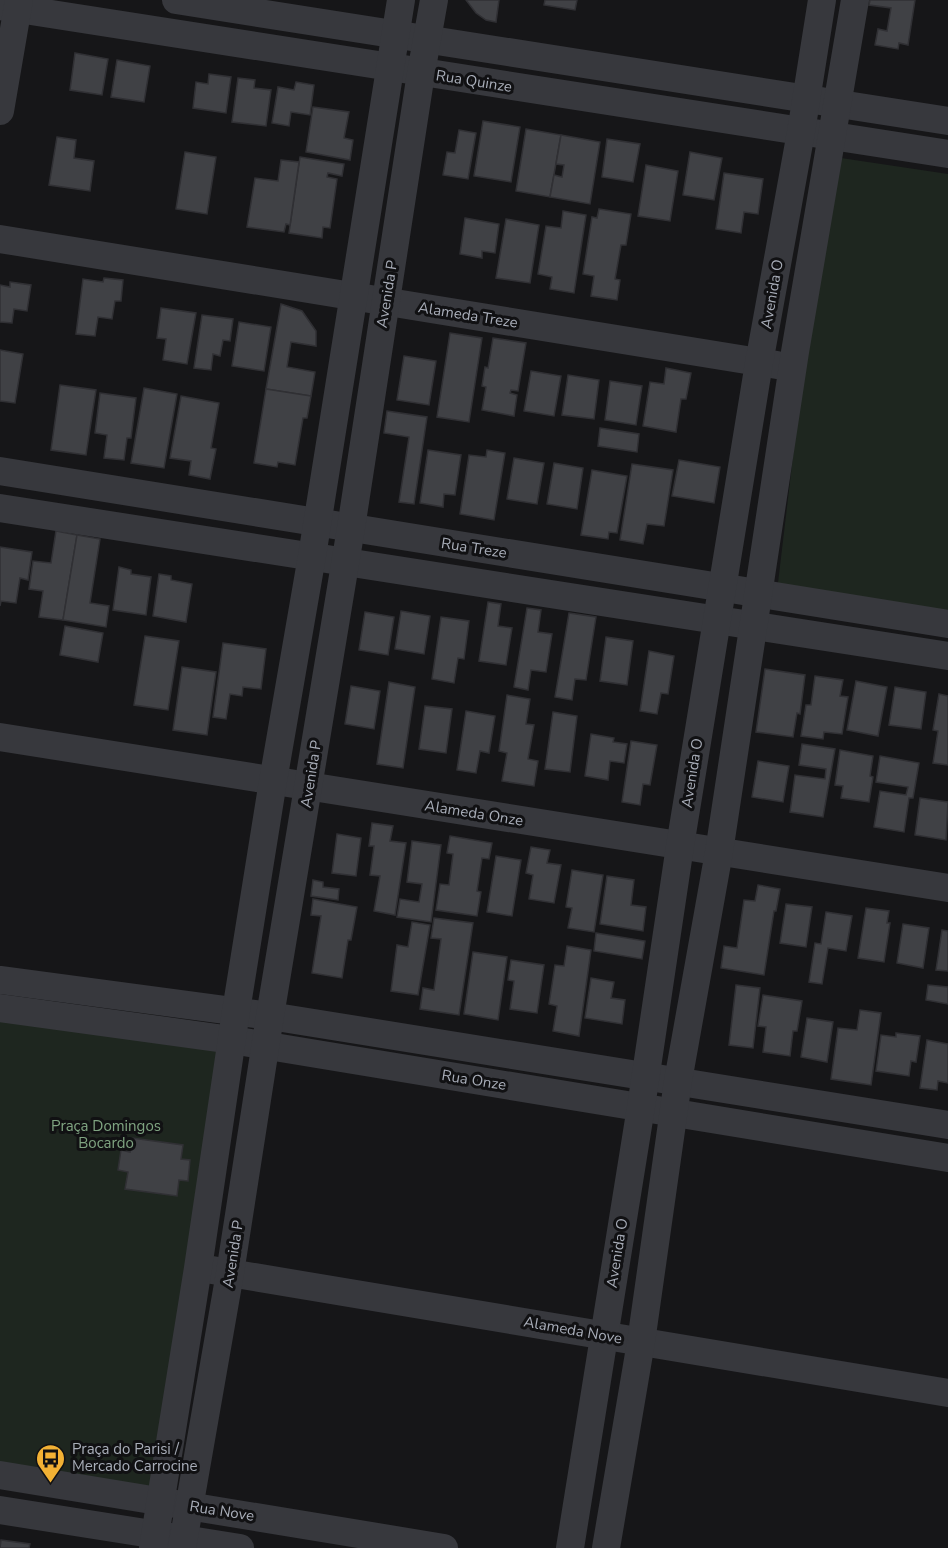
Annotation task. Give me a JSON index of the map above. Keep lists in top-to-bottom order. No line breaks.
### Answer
{"streets":{"street":["Rua Quinze","Avenida P","Avenida O","Alameda Treze","Rua Treze","Alameda Onze","Rua Onze","Alameda Nove","Rua Nove"]},"crossings":[["Rua Quinze","Avenida P"],["Rua Quinze","Avenida O"],["Avenida P","Alameda Treze"],["Avenida P","Rua Treze"],["Avenida P","Alameda Onze"],["Avenida P","Rua Onze"],["Avenida P","Alameda Nove"],["Avenida P","Rua Nove"],["Avenida O","Alameda Treze"],["Avenida O","Rua Treze"],["Avenida O","Alameda Onze"],["Avenida O","Rua Onze"],["Avenida O","Alameda Nove"]],"parks":["Praça Domingos Bocardo"],"places":{"bus stop":["Praça do Parisi / Mercado Carrocine"]}}
